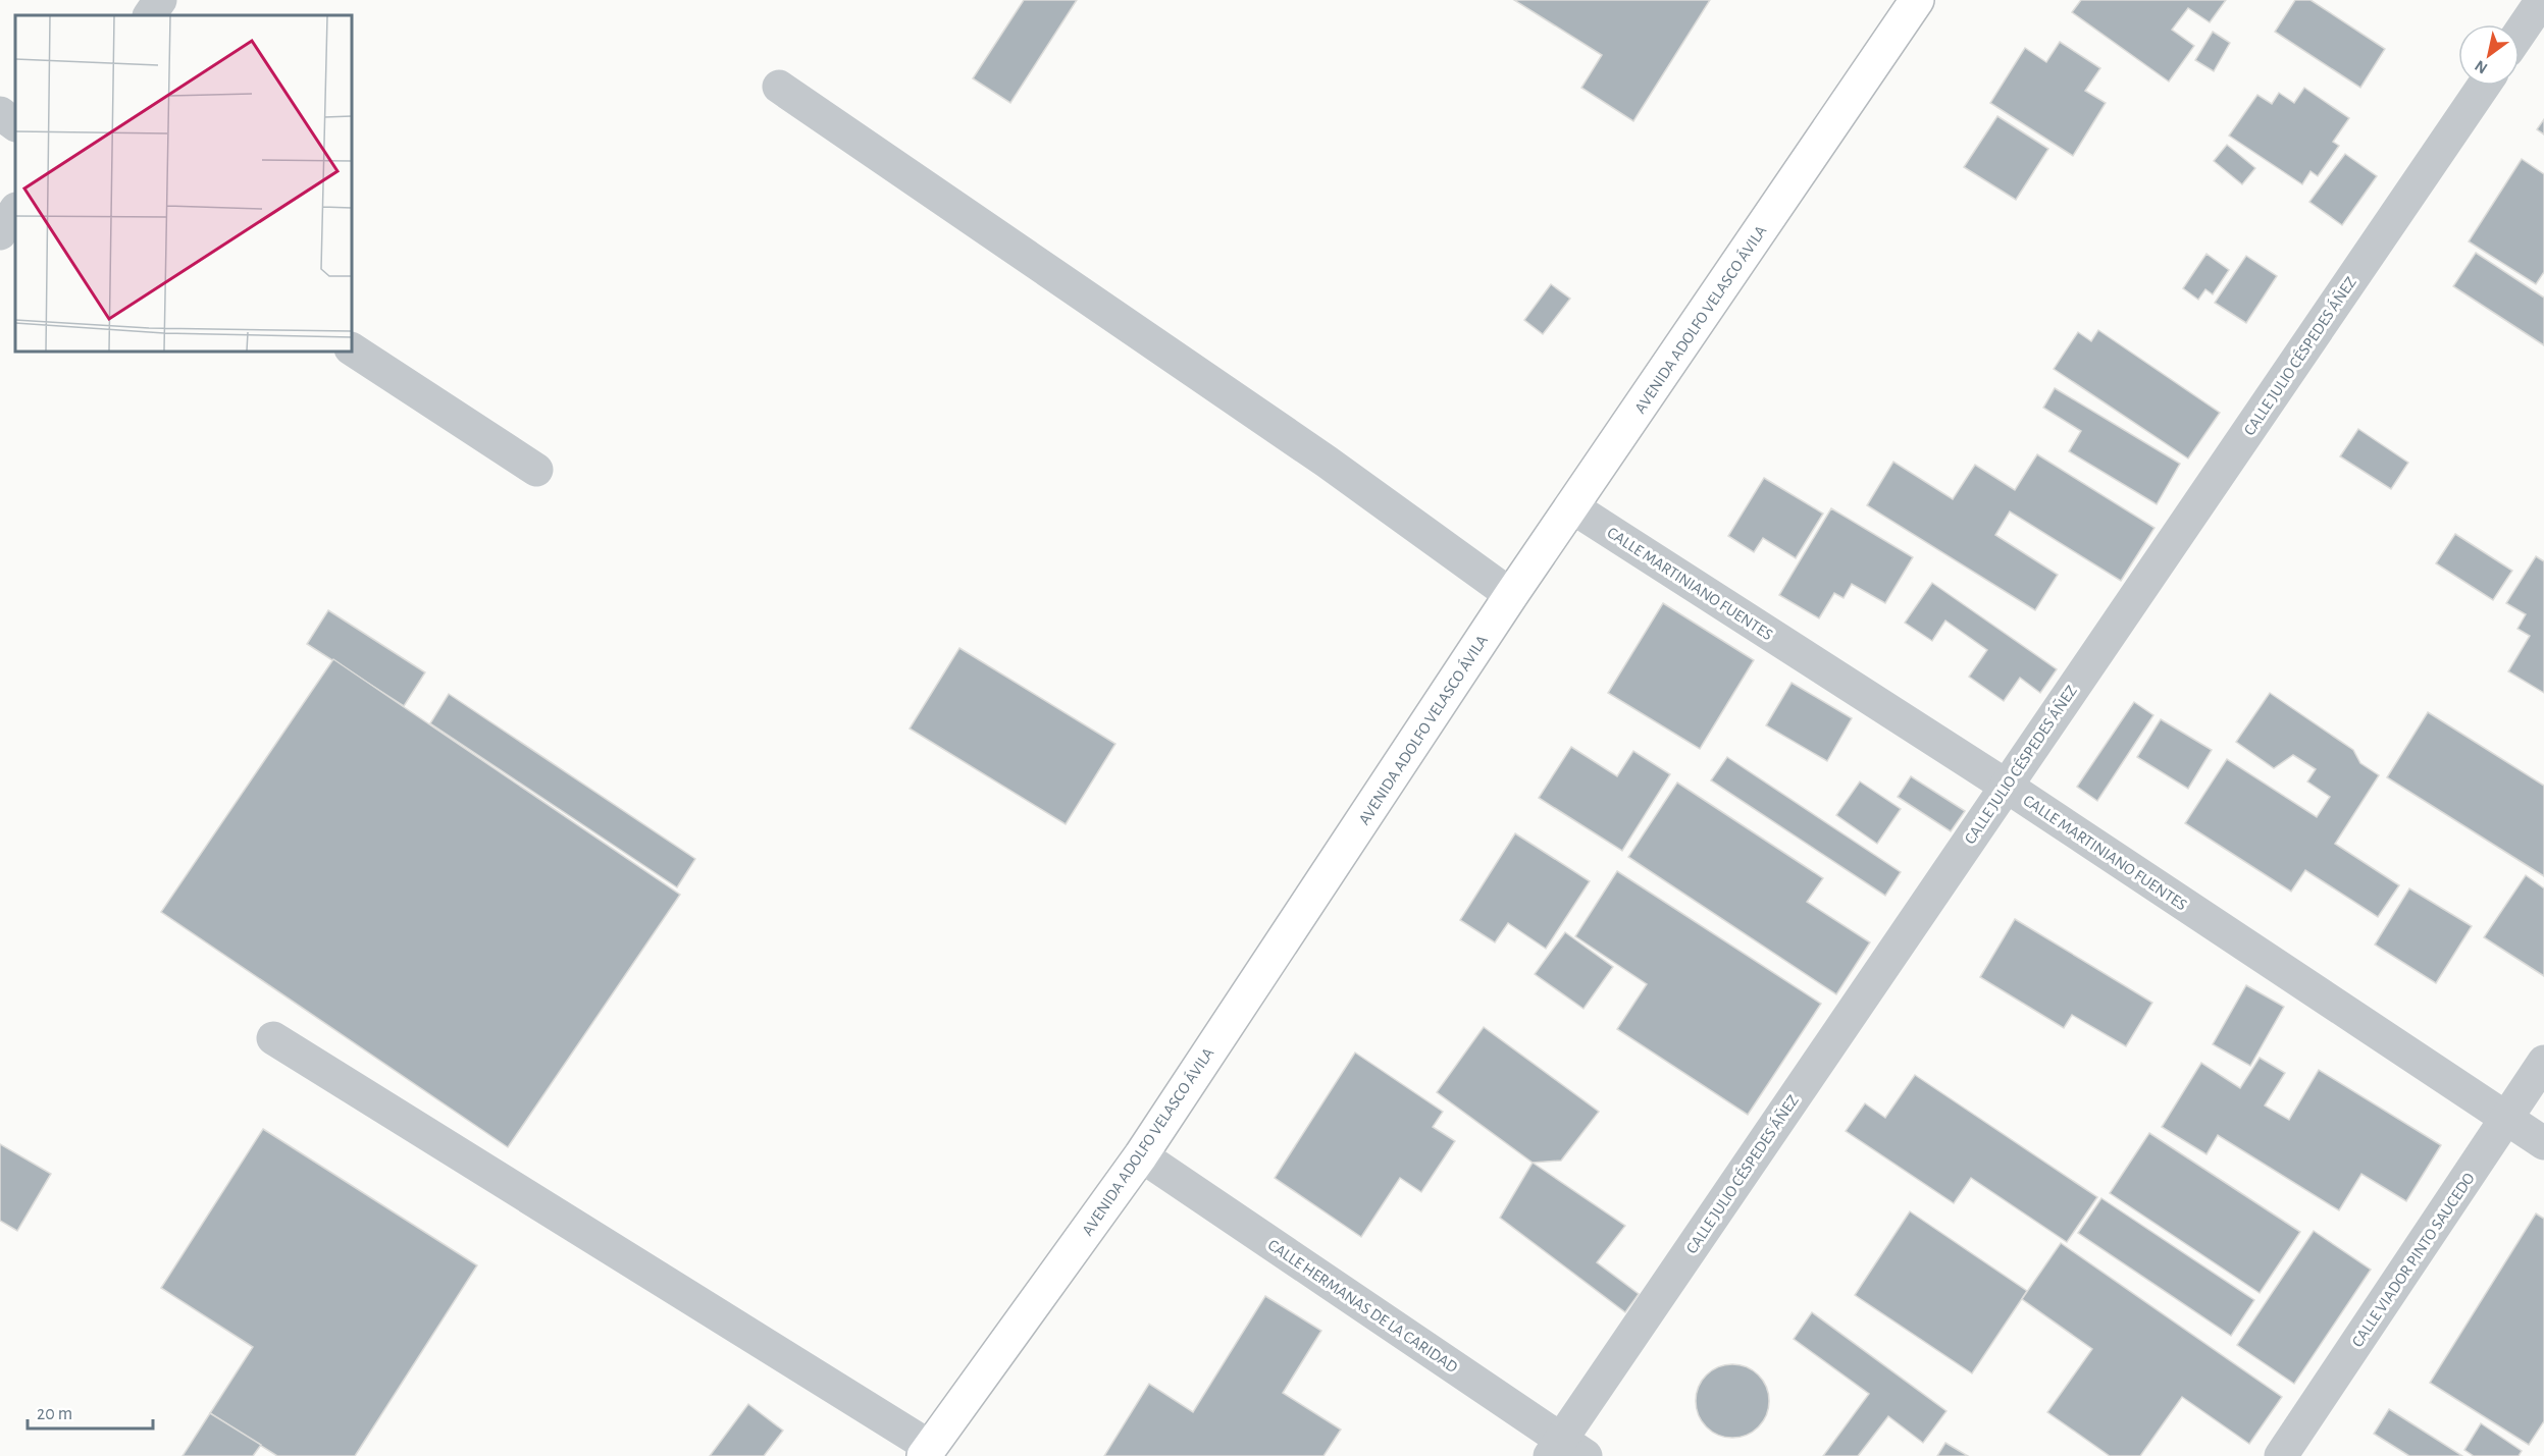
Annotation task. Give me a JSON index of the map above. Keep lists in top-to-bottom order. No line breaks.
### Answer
{"streets":{"highway":["AVENIDA ADOLFO VELASCO ÁVILA"],"street":["CALLE JULIO CÉSPEDES ÁÑEZ","CALLE MARTINIANO FUENTES","CALLE VIADOR PINTO SAUCEDO","CALLE HERMANAS DE LA CARIDAD"]},"crossings":[["AVENIDA ADOLFO VELASCO ÁVILA","CALLE MARTINIANO FUENTES"],["AVENIDA ADOLFO VELASCO ÁVILA","CALLE HERMANAS DE LA CARIDAD"],["CALLE JULIO CÉSPEDES ÁÑEZ","CALLE MARTINIANO FUENTES"],["CALLE JULIO CÉSPEDES ÁÑEZ","CALLE HERMANAS DE LA CARIDAD"],["CALLE MARTINIANO FUENTES","CALLE VIADOR PINTO SAUCEDO"]],"scale_bar":"20 m","north":"bottom left"}
